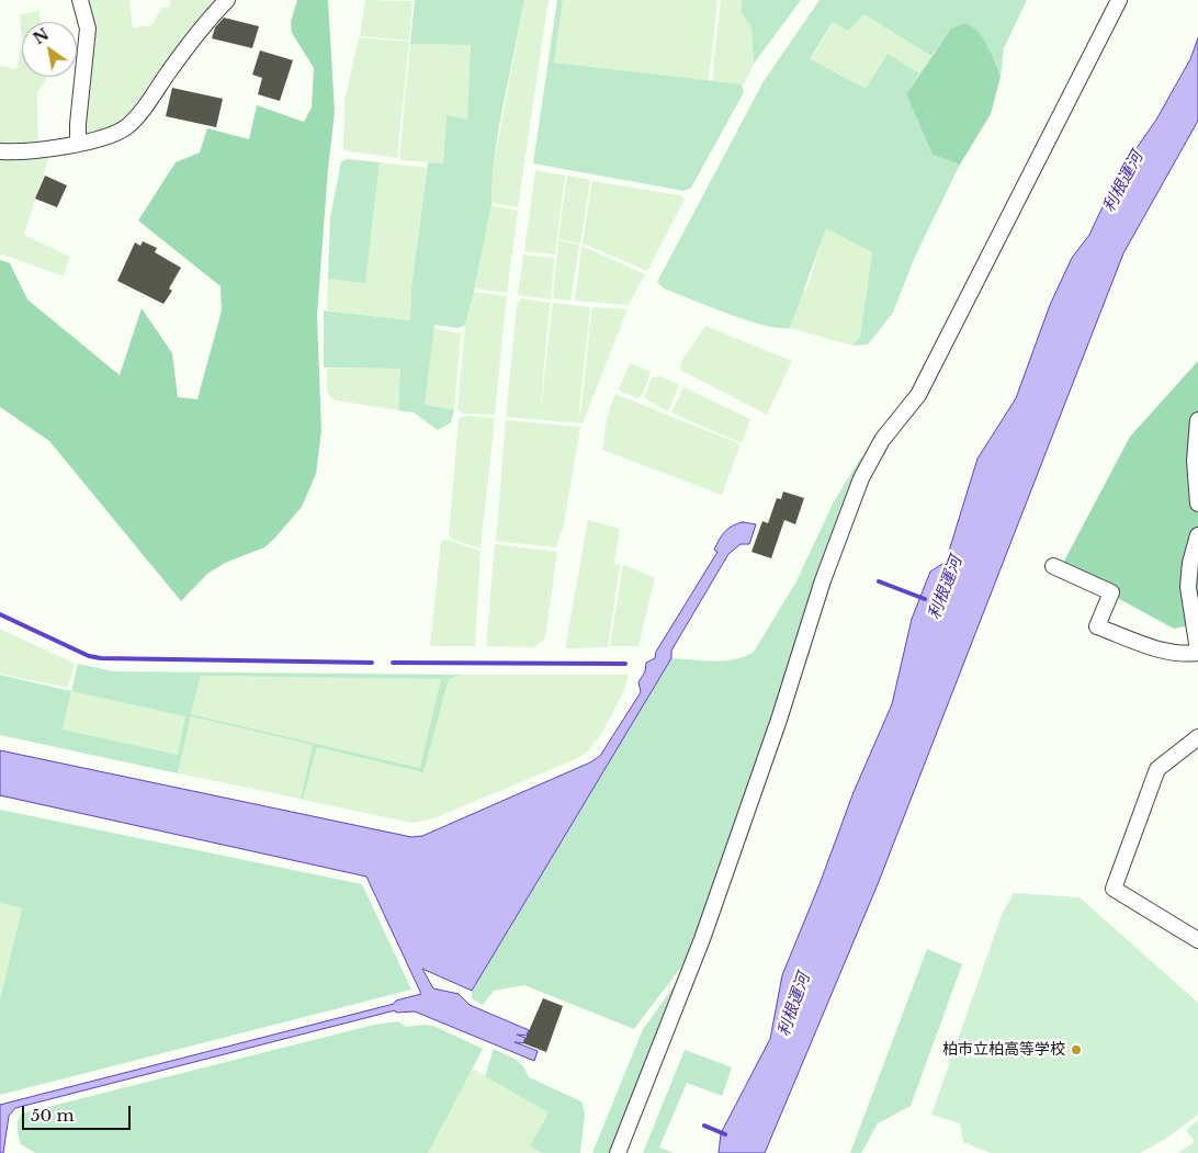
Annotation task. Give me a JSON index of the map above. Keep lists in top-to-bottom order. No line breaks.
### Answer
{"water":["利根運河"],"places":["柏市立柏高等学校"],"scale_bar":"50 m","north":"top left"}
